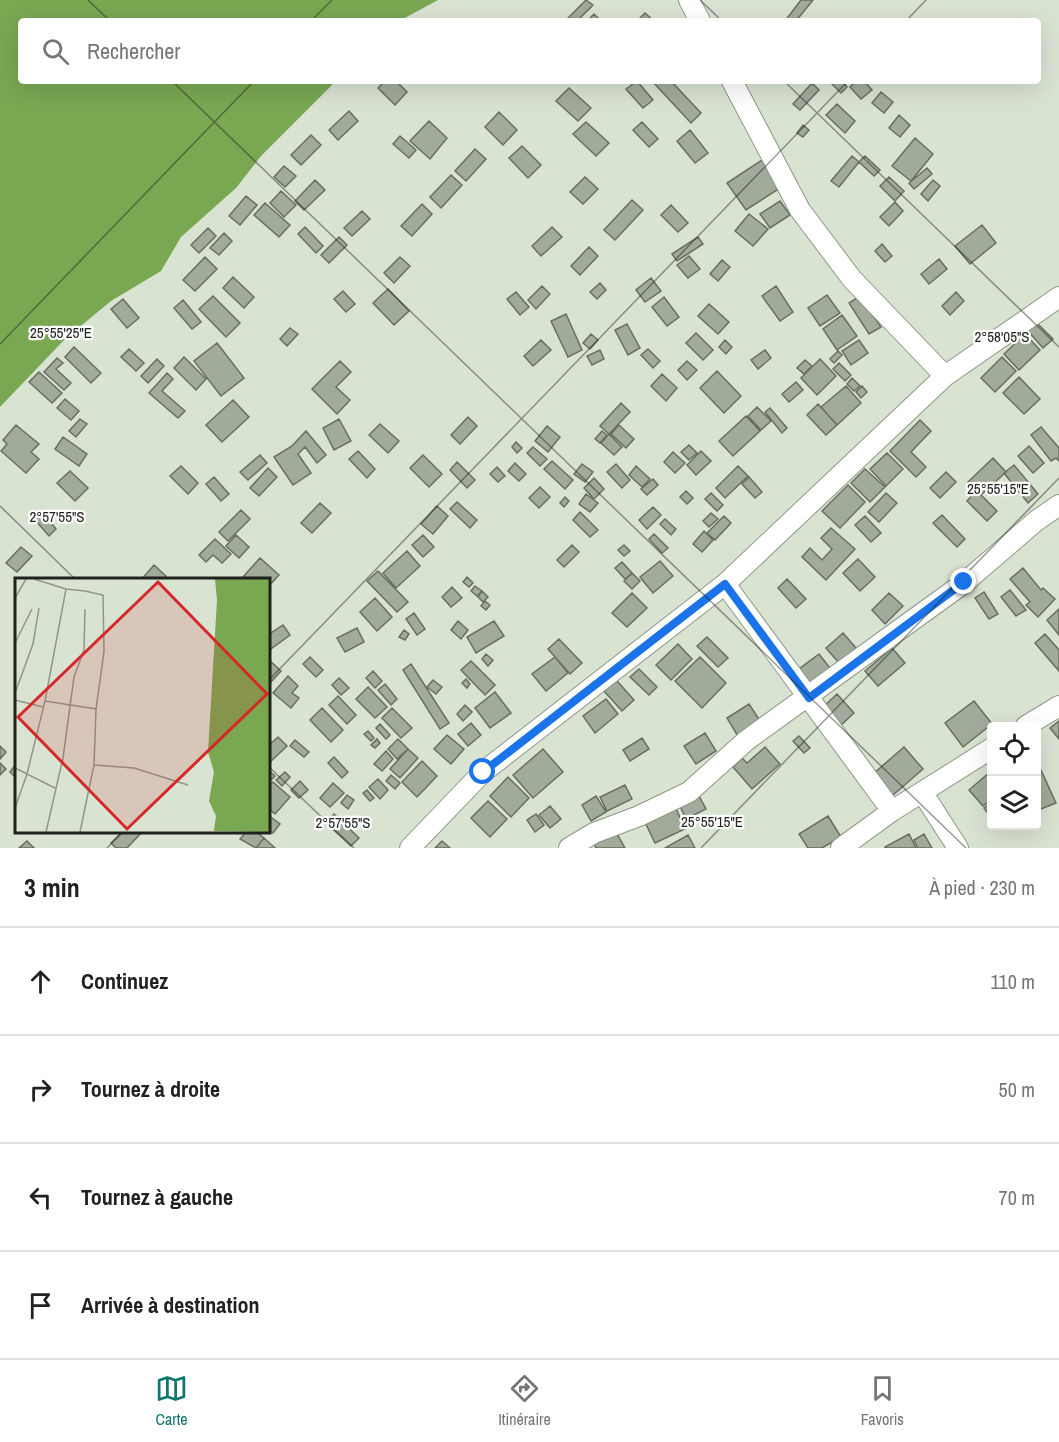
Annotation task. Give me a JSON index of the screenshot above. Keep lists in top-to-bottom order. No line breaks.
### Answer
{"page":{"search":"Rechercher","heading":["3 min","À pied · 230 m"],"list":[["Continuez","110 m"],["Tournez à droite","50 m"],["Tournez à gauche","70 m"],"Arrivée à destination"],"nav":["Carte","Itinéraire","Favoris"]},"coordinates":["25°55'25\"E","2°58'05\"S","25°55'15\"E","2°57'55\"S"]}
